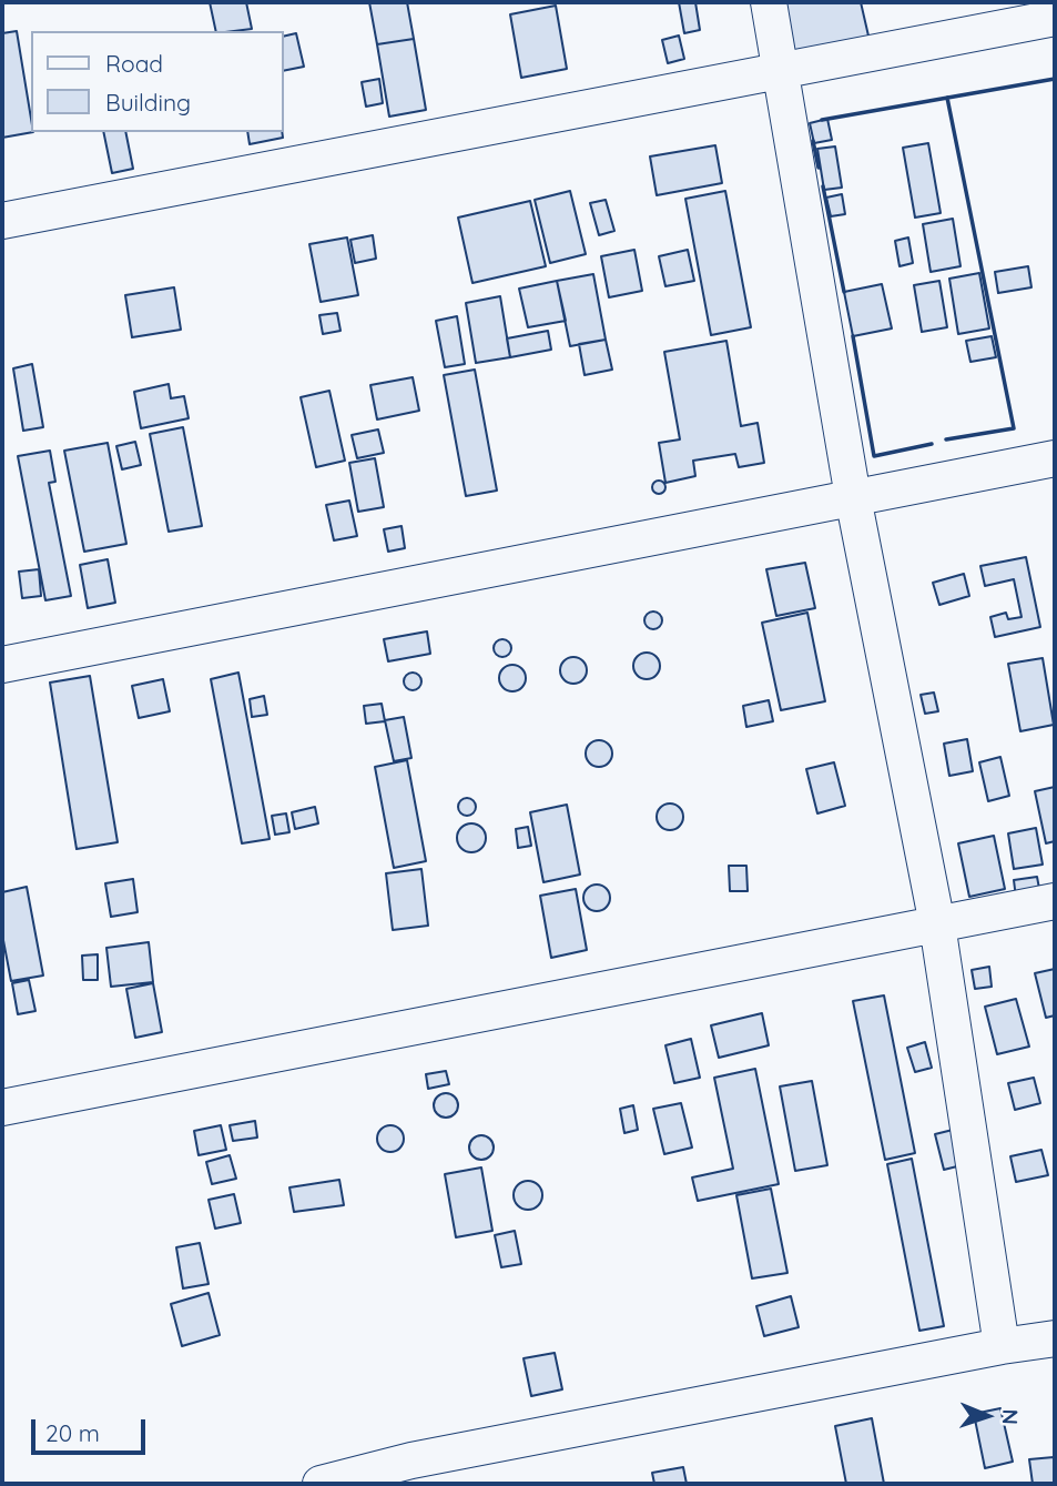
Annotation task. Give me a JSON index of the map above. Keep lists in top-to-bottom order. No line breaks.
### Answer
{"legend":["Road","Building"],"scale_bar":"20 m","north":"right"}
